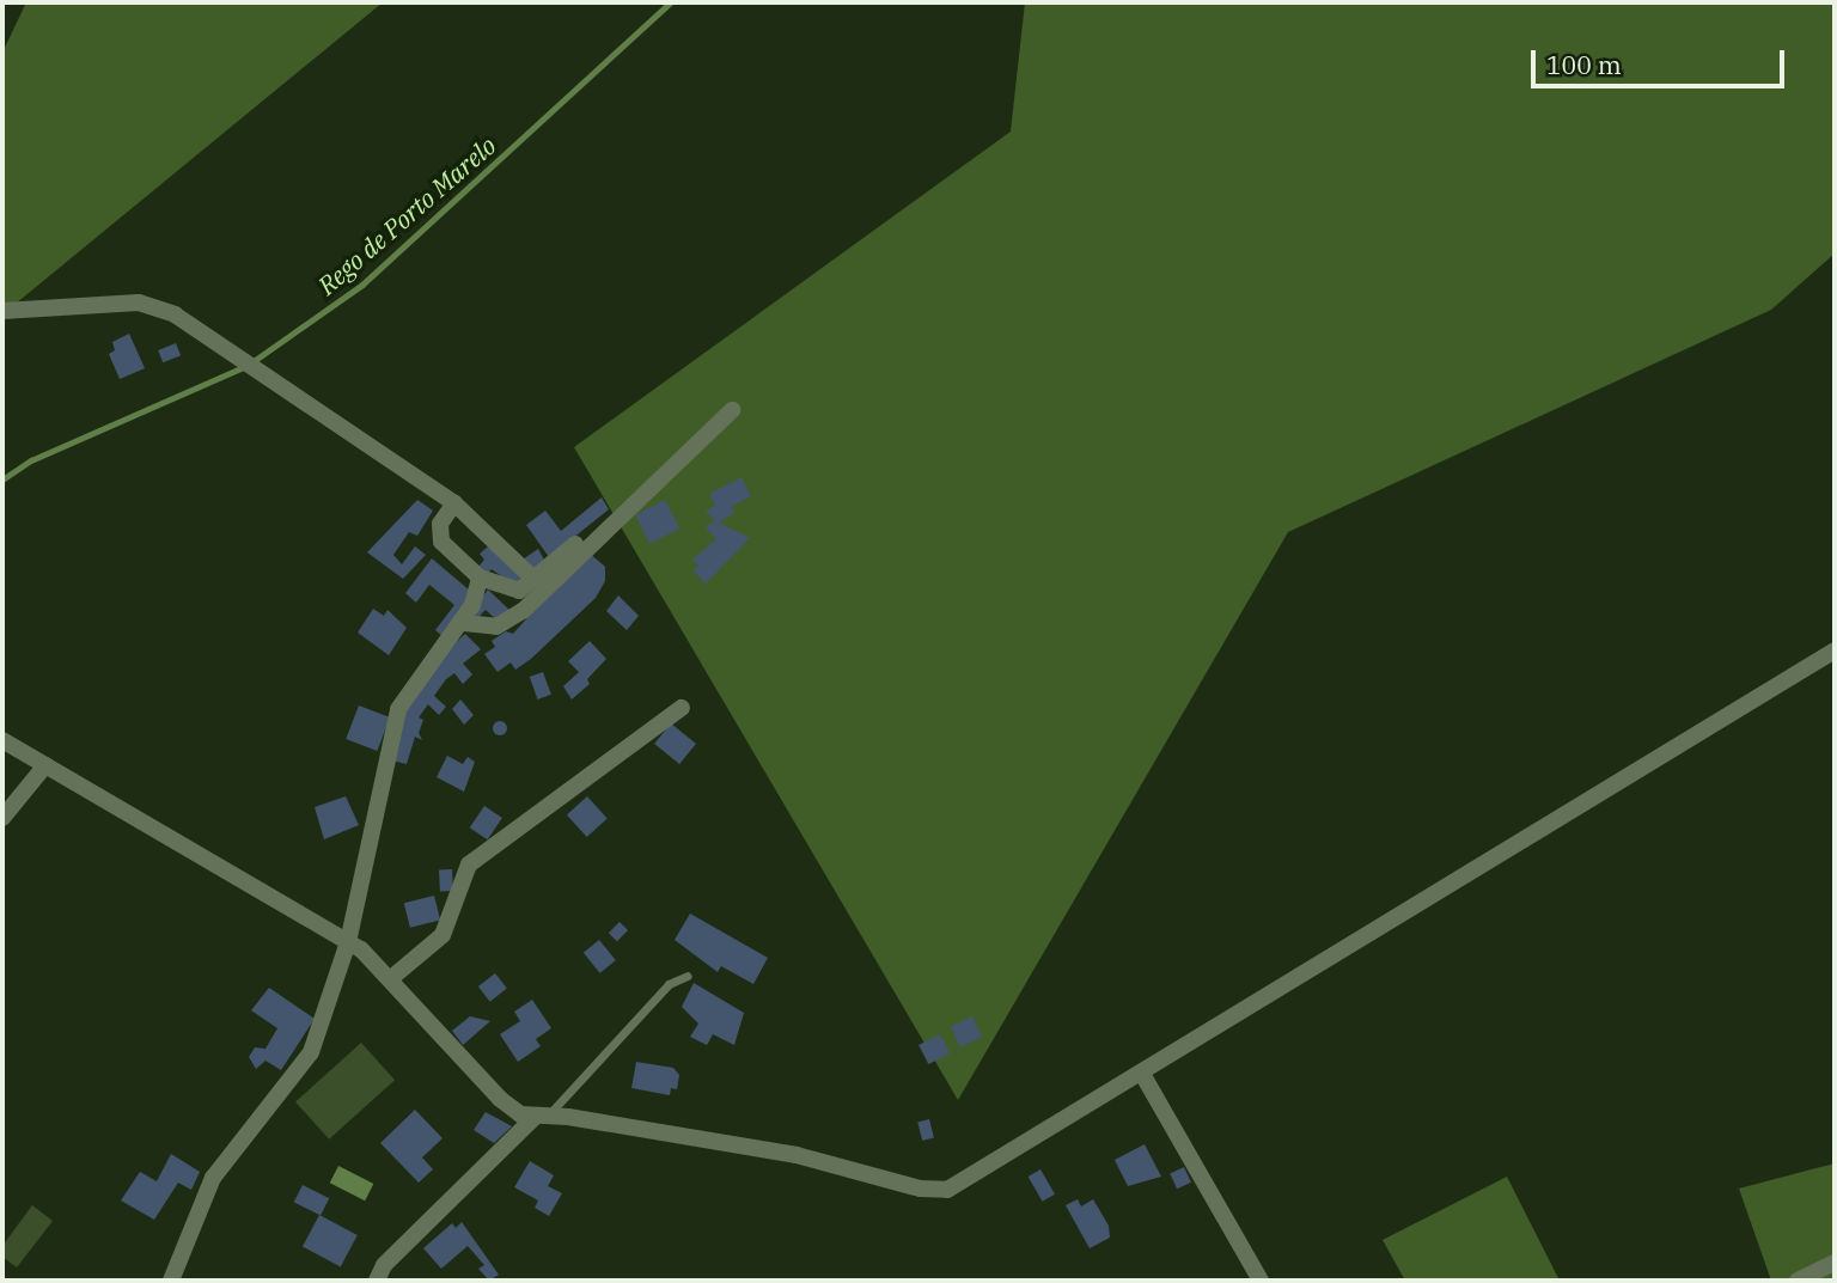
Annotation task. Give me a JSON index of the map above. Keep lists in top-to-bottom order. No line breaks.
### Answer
{"water":["Rego de Porto Marelo"],"scale_bar":"100 m"}
